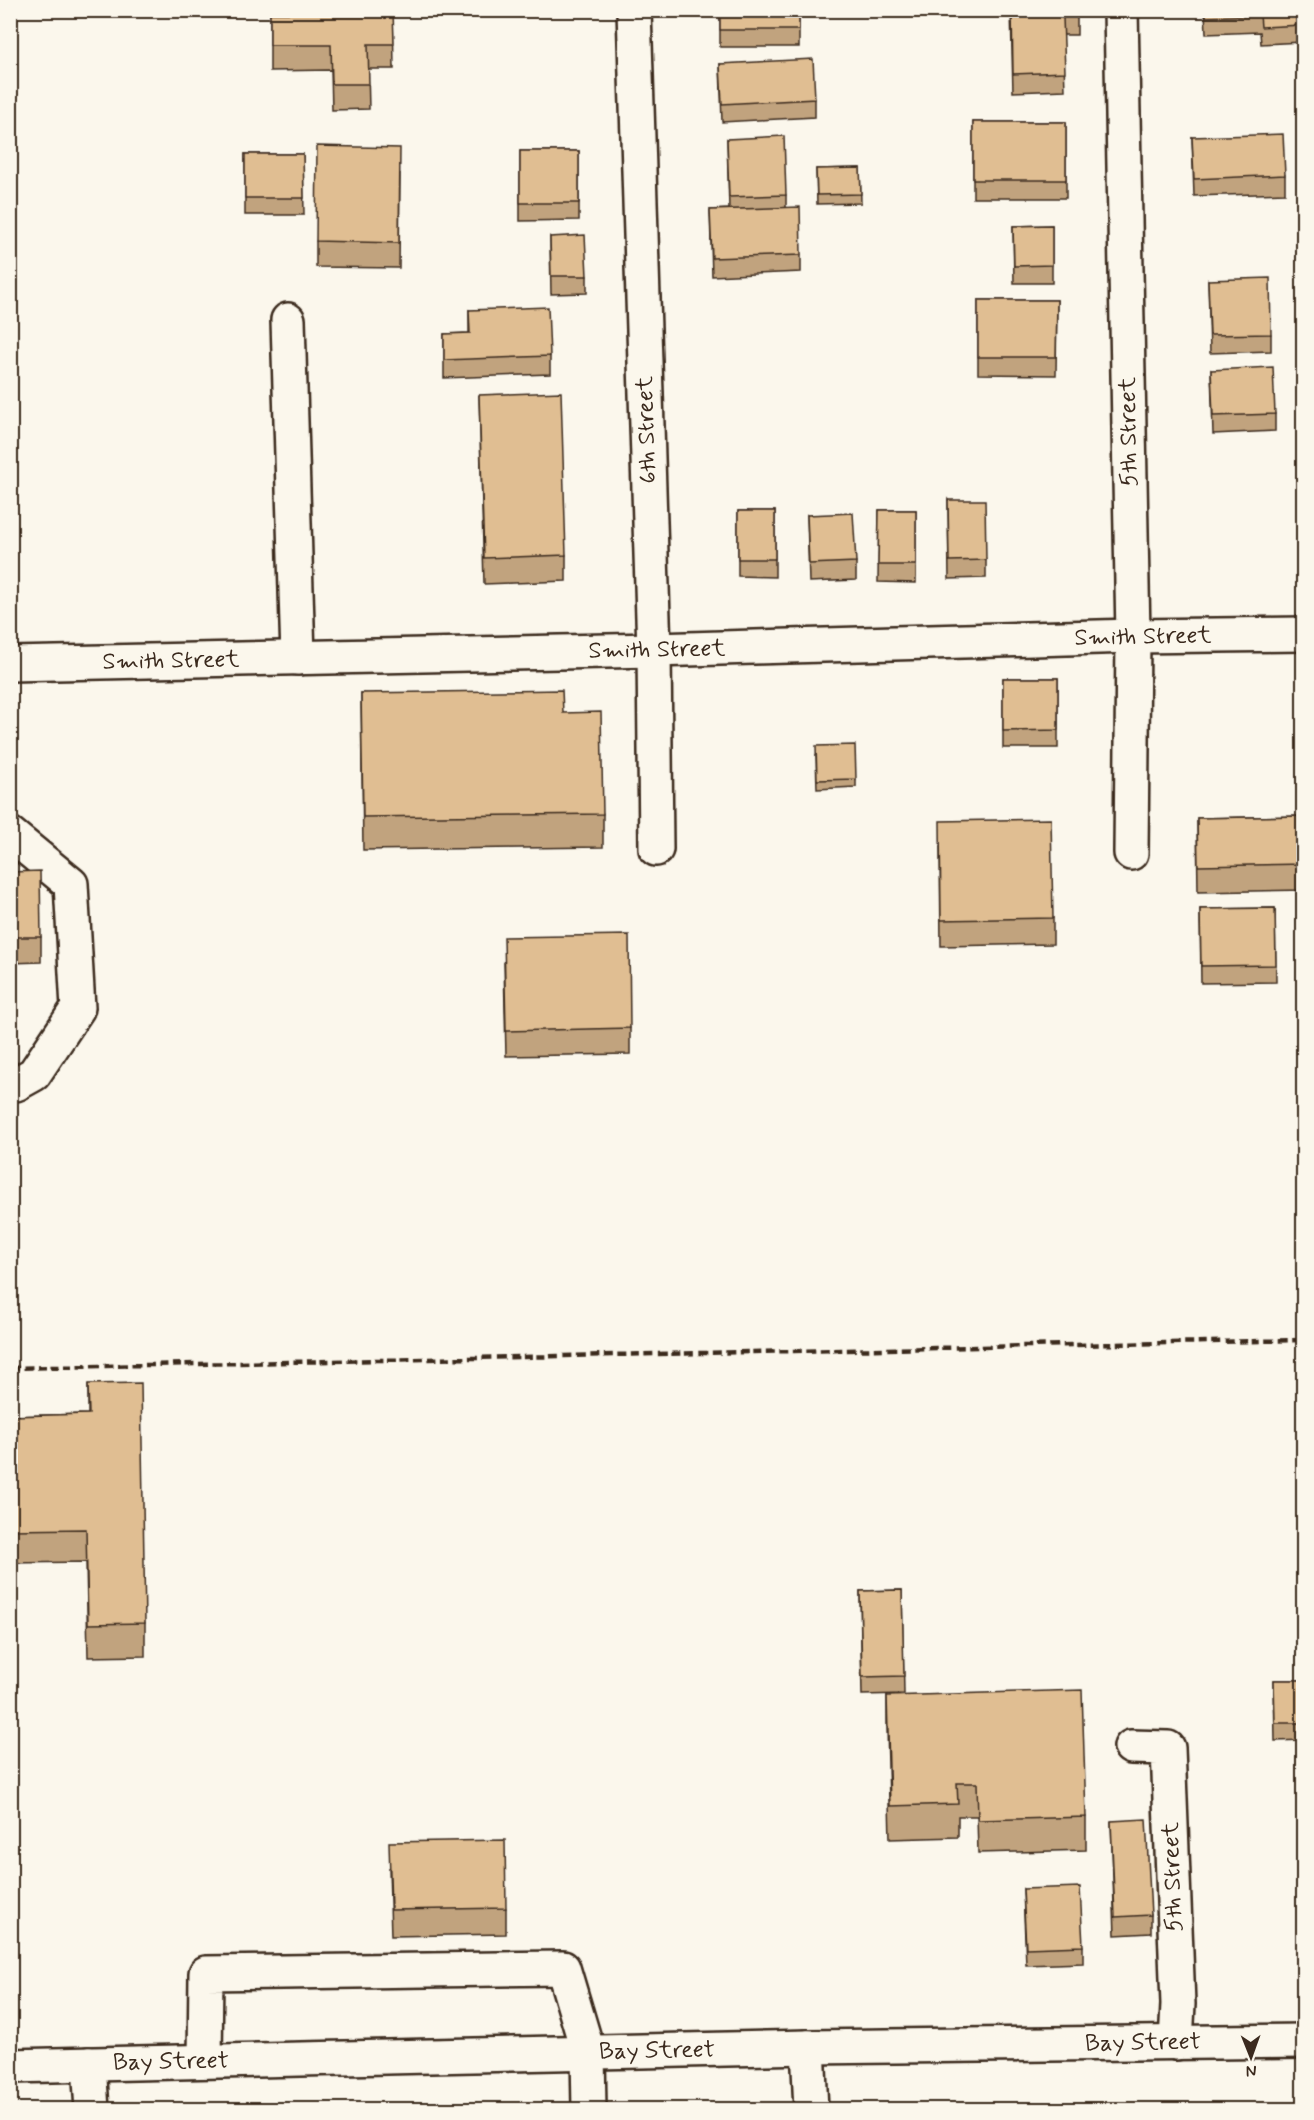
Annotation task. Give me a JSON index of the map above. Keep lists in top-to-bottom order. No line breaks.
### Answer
{"streets":{"street":["6th Street","5th Street","Smith Street","Bay Street"]},"crossings":[["6th Street","Smith Street"],["5th Street","Smith Street"],["5th Street","Bay Street"]],"north":"bottom"}
